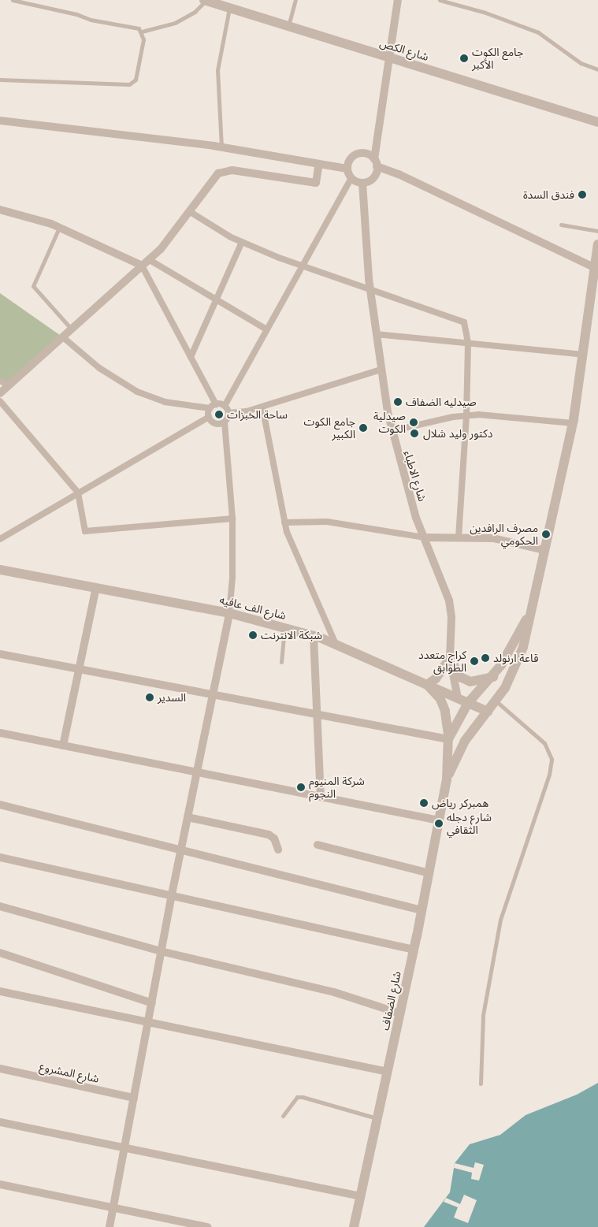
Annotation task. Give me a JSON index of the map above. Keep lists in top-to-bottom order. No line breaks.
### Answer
{"streets":{"street":["شارع الكص","شارع الاطباء","شارع الف عافيه","شارع الضفاف","شارع المشروع"]},"crossings":[["شارع الاطباء","شارع الف عافيه"]],"places":["جامع الكوت الأكبر","فندق السدة","صيدليه الضفاف","ساحة الخبزات","صيدلية الكوت","جامع الكوت الكبير","دكتور وليد شلال","مصرف الرافدين الحكومي","شبكة الانترنت","قاعة ارنولد","كراج متعدد الطوابق","السدير","شركة المنيوم النجوم","همبركر رياض","شارع دجله الثقافي"]}
